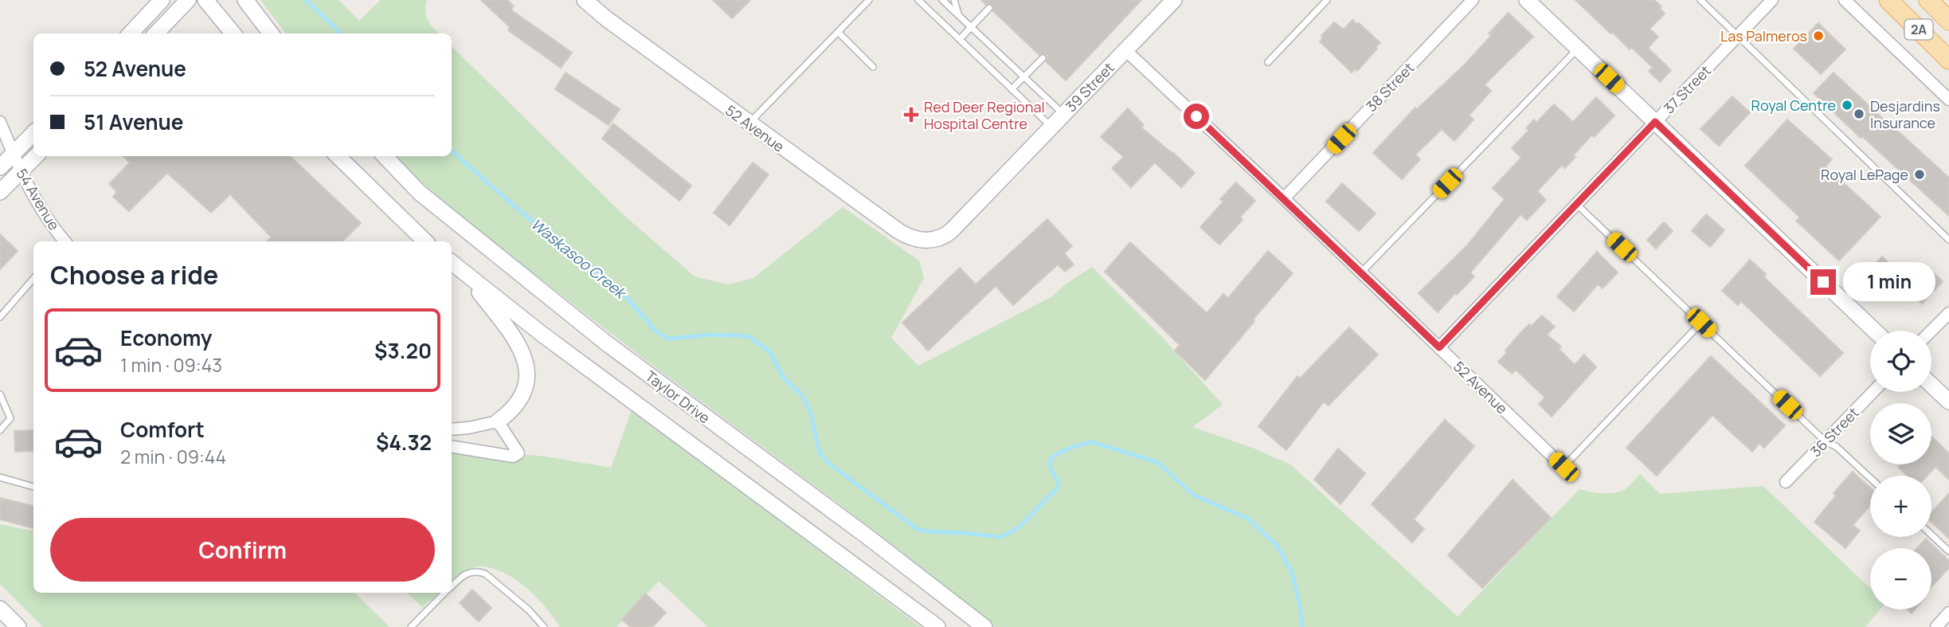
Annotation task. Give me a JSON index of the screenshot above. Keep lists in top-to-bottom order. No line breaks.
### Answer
{"streets":{"main road":["2A","39 Street","52 Avenue","Taylor Drive"],"street":["38 Street","37 Street","54 Avenue","36 Street"]},"crossings":[["39 Street","52 Avenue"],["38 Street","52 Avenue"],["37 Street","52 Avenue"]],"water":["Waskasoo Creek"],"places":{"other":["Las Palmeros","Royal Centre","Desjardins Insurance","Royal LePage"],"health":["Red Deer Regional Hospital Centre"]},"page":{"banner":["52 Avenue","51 Avenue"],"heading":"Choose a ride","bubble":"1 min","list":[{"name":"Economy","note":"1 min · 09:43","value":"$3.20"},{"name":"Comfort","note":"2 min · 09:44","value":"$4.32"}],"map_buttons":["+","−"],"buttons":"Confirm"}}
